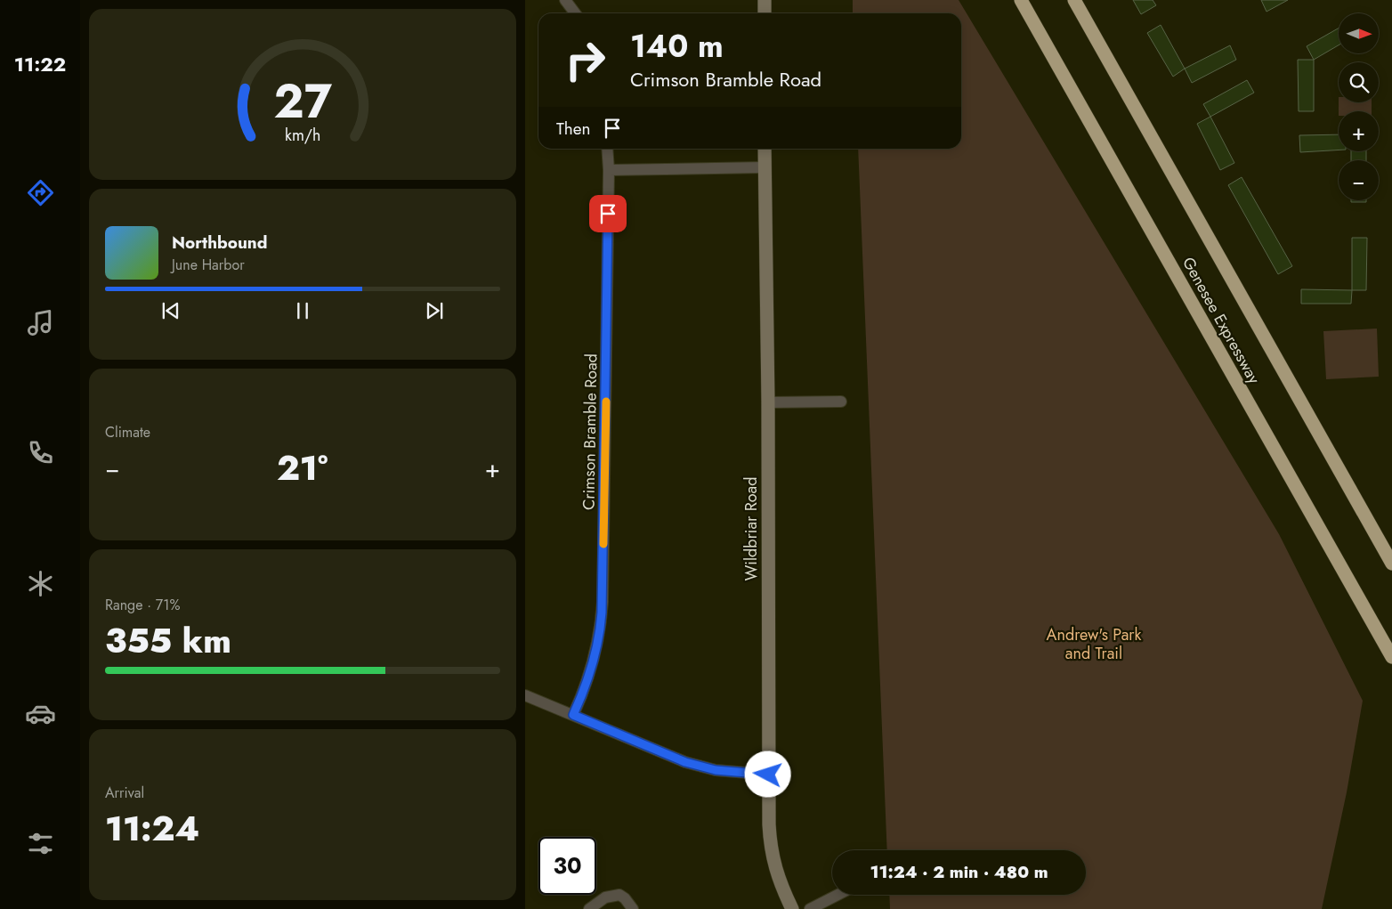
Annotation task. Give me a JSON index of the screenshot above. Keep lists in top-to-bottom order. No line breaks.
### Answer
{"streets":{"highway":["Genesee Expressway"],"street":["Crimson Bramble Road","Wildbriar Road"]},"parks":["Andrew's Park and Trail"],"north":"right","page":{"tabs":"11:22","map_buttons":["+","−"],"turn":["140 m","Crimson Bramble Road"],"then":"Then","song":["Northbound","June Harbor"],"tile":["Climate",["Range · 71%","355 km"],["Arrival","11:24"]],"heat":["−","21°","+"],"limit":"30","trip":"11:24 · 2 min · 480 m","gauge":["27","km/h"]}}
